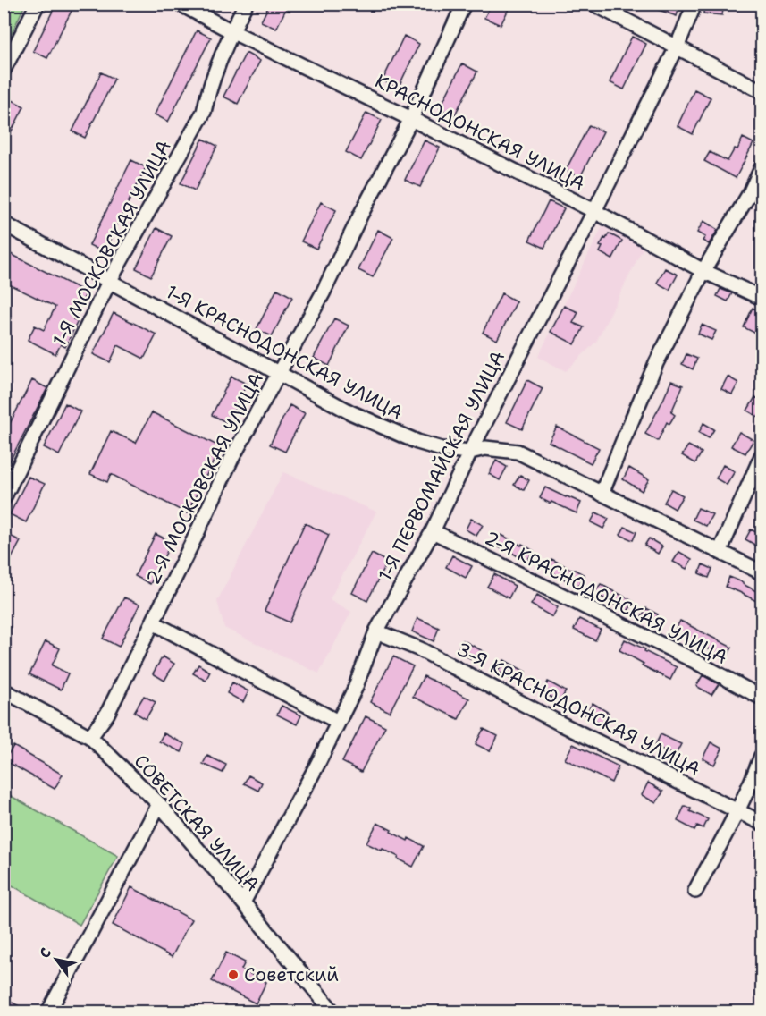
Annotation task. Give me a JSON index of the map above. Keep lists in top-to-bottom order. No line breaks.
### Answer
{"streets":{"street":["КРАСНОДОНСКАЯ УЛИЦА","1-Я МОСКОВСКАЯ УЛИЦА","1-Я КРАСНОДОНСКАЯ УЛИЦА","1-Я ПЕРВОМАЙСКАЯ УЛИЦА","2-Я МОСКОВСКАЯ УЛИЦА","2-Я КРАСНОДОНСКАЯ УЛИЦА","3-Я КРАСНОДОНСКАЯ УЛИЦА","СОВЕТСКАЯ УЛИЦА"]},"crossings":[["КРАСНОДОНСКАЯ УЛИЦА","1-Я МОСКОВСКАЯ УЛИЦА"],["КРАСНОДОНСКАЯ УЛИЦА","1-Я ПЕРВОМАЙСКАЯ УЛИЦА"],["КРАСНОДОНСКАЯ УЛИЦА","2-Я МОСКОВСКАЯ УЛИЦА"],["1-Я МОСКОВСКАЯ УЛИЦА","1-Я КРАСНОДОНСКАЯ УЛИЦА"],["1-Я КРАСНОДОНСКАЯ УЛИЦА","1-Я ПЕРВОМАЙСКАЯ УЛИЦА"],["1-Я КРАСНОДОНСКАЯ УЛИЦА","2-Я МОСКОВСКАЯ УЛИЦА"],["1-Я ПЕРВОМАЙСКАЯ УЛИЦА","2-Я КРАСНОДОНСКАЯ УЛИЦА"],["1-Я ПЕРВОМАЙСКАЯ УЛИЦА","3-Я КРАСНОДОНСКАЯ УЛИЦА"],["1-Я ПЕРВОМАЙСКАЯ УЛИЦА","СОВЕТСКАЯ УЛИЦА"],["2-Я МОСКОВСКАЯ УЛИЦА","СОВЕТСКАЯ УЛИЦА"]],"places":["Советский"],"north":"top left"}
